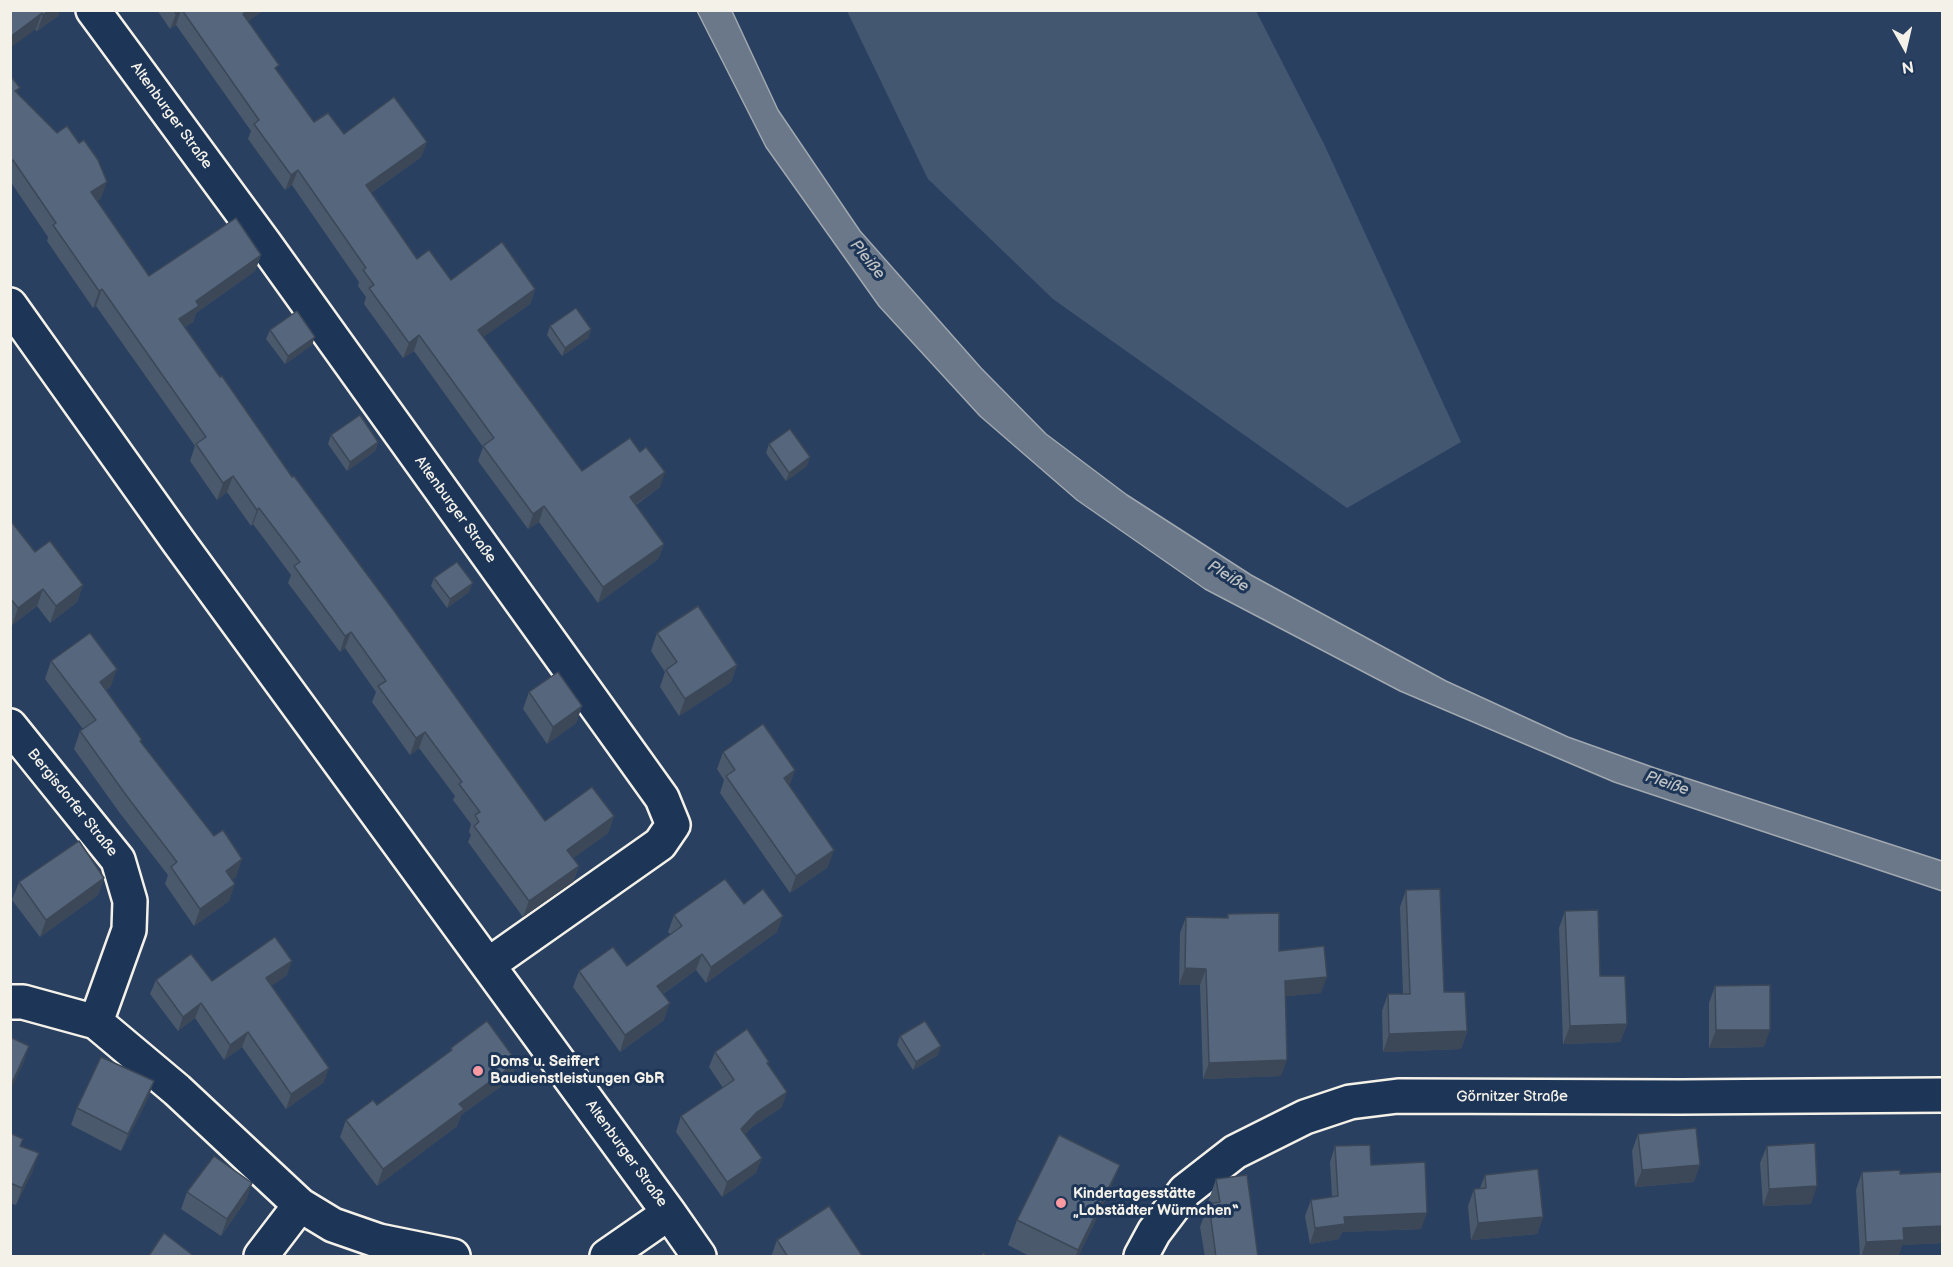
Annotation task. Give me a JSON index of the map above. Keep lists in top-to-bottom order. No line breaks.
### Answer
{"streets":{"street":["Altenburger Straße","Bergisdorfer Straße","Görnitzer Straße"]},"water":["Pleiße"],"places":["Doms u. Seiffert Baudienstleistungen GbR","Kindertagesstätte „Lobstädter Würmchen“"],"north":"bottom"}
